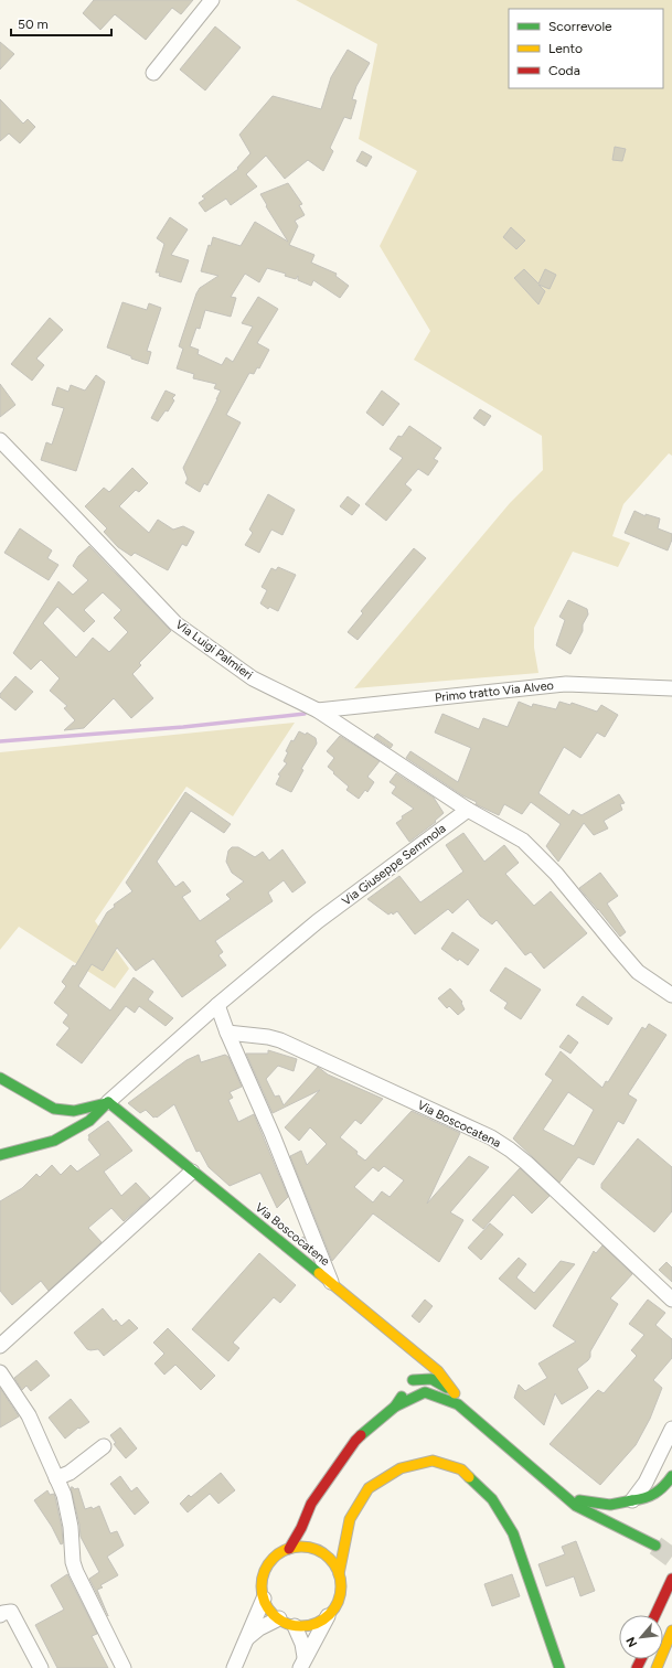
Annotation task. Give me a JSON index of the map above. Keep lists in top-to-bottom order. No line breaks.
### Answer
{"streets":{"main road":["Via Giuseppe Semmola","Via Boscocatene"],"street":["Via Luigi Palmieri","Primo tratto Via Alveo","Via Boscocatena"]},"crossings":[["Via Luigi Palmieri","Primo tratto Via Alveo"],["Via Luigi Palmieri","Via Giuseppe Semmola"],["Via Giuseppe Semmola","Via Boscocatene"]],"legend":["Scorrevole","Lento","Coda"],"scale_bar":"50 m","north":"bottom left"}
